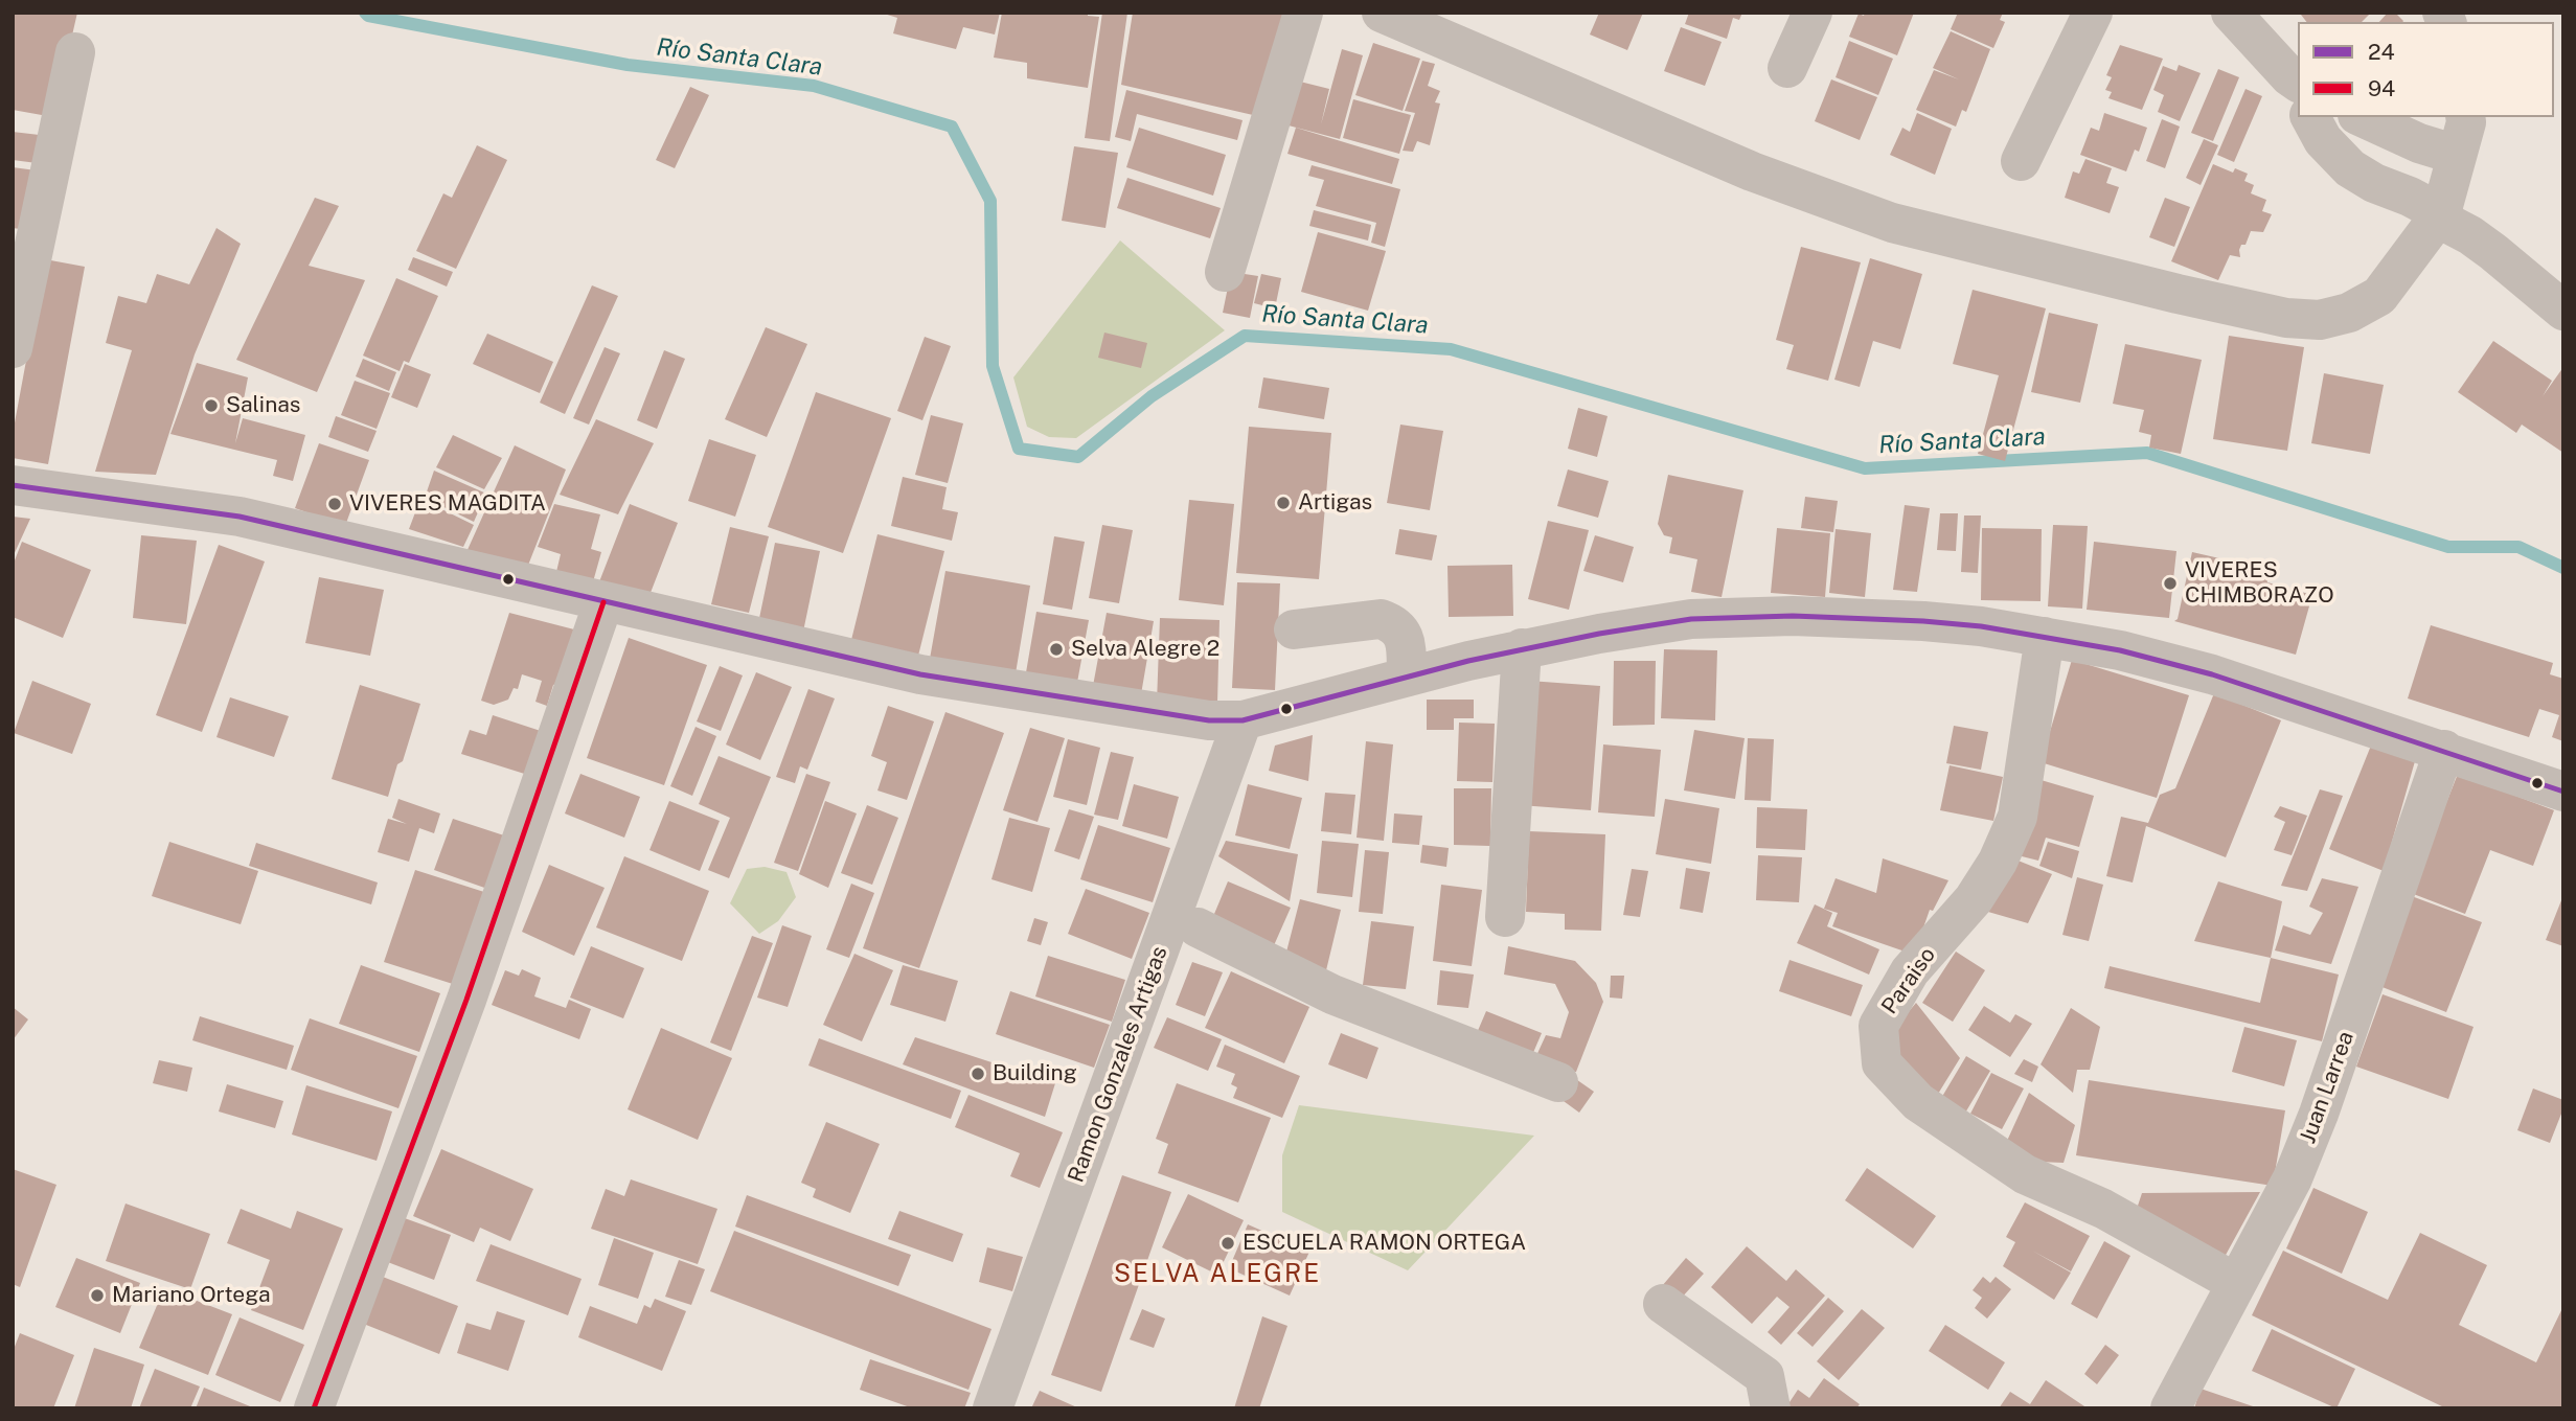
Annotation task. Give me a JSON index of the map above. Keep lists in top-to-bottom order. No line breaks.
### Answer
{"streets":{"street":["Paraiso","Ramon Gonzales Artigas","Juan Larrea"]},"crossings":[["Paraiso","Juan Larrea"]],"districts":["SELVA ALEGRE"],"water":["Río Santa Clara"],"places":["Salinas","Artigas","VIVERES MAGDITA","VIVERES CHIMBORAZO","Selva Alegre 2","Building","ESCUELA RAMON ORTEGA","Mariano Ortega"],"lines":["transit line 24","transit line 94"],"legend":["24","94"]}
